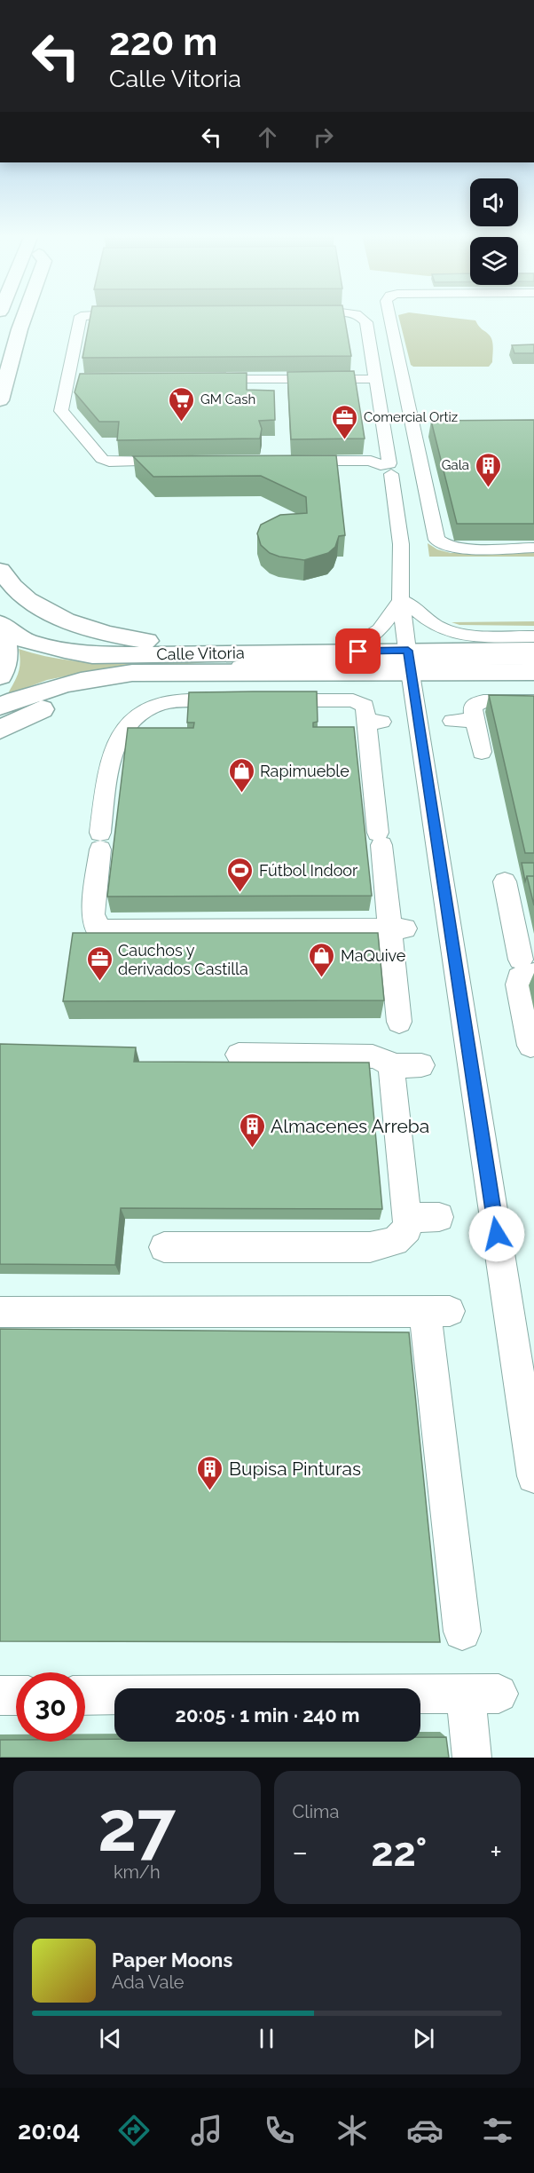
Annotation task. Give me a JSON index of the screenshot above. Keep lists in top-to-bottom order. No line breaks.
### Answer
{"streets":{"highway":["Calle Vitoria"]},"places":{"supermarket":["GM Cash"],"office":["Comercial Ortiz","Cauchos y derivados Castilla"],"building":["Gala","Almacenes Arreba","Bupisa Pinturas"],"shop":["Rapimueble","MaQuive"],"sports":["Fútbol Indoor"]},"page":{"turn":["220 m","Calle Vitoria"],"limit":"30","trip":"20:05 · 1 min · 240 m","tile":[["27","km/h"],"Clima"],"heat":["−","22°","+"],"song":["Paper Moons","Ada Vale"],"tabs":"20:04"}}
